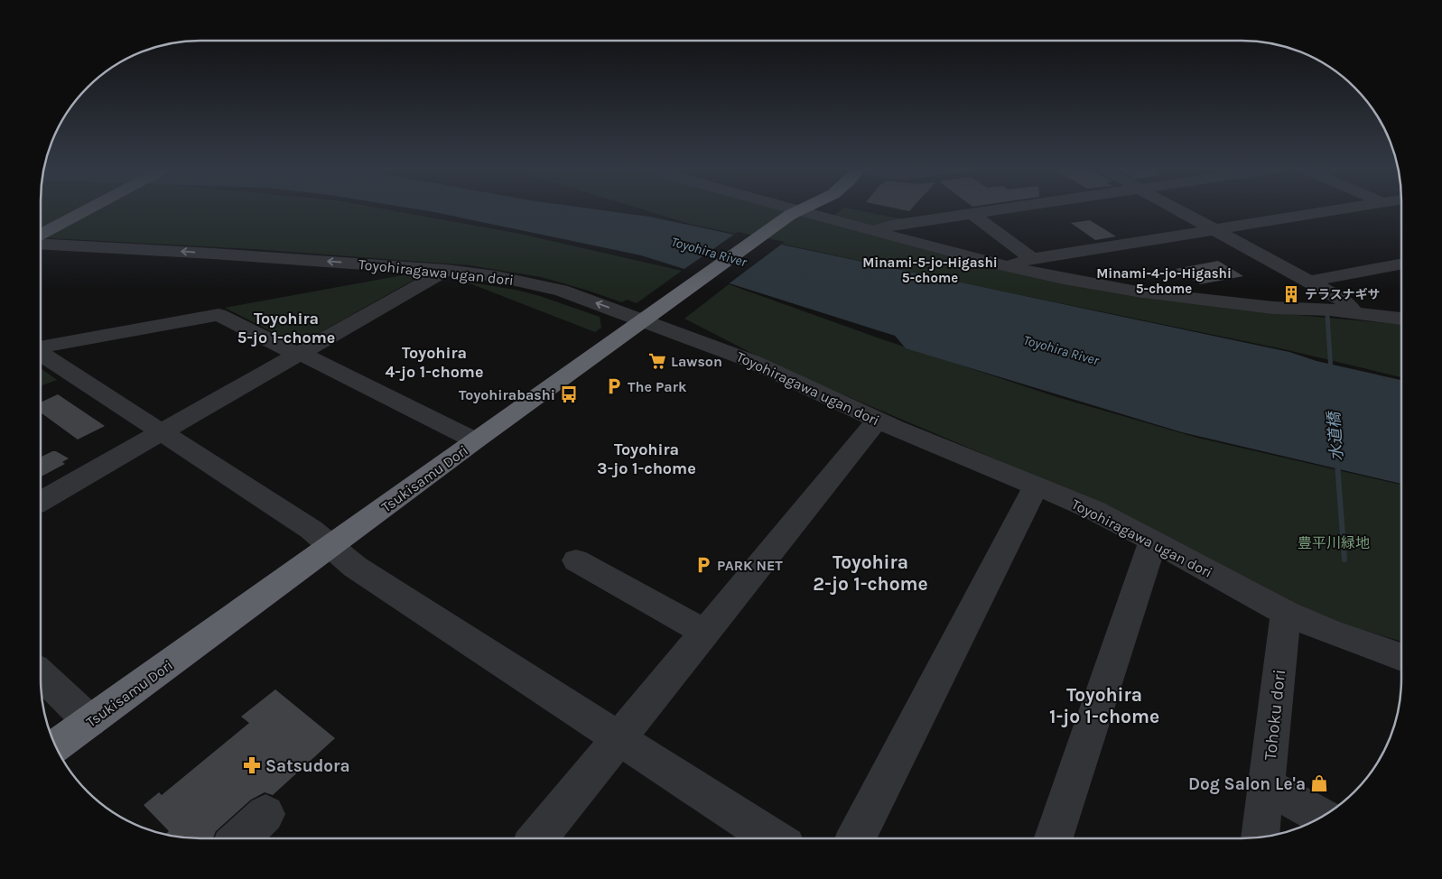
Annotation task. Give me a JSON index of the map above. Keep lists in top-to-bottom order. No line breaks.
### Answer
{"streets":{"highway":["Tsukisamu Dori"],"street":["Toyohiragawa ugan dori","Tohoku dori"]},"crossings":[["Toyohiragawa ugan dori","Tsukisamu Dori"],["Toyohiragawa ugan dori","Tohoku dori"]],"districts":["Minami-5-jo-Higashi 5-chome","Minami-4-jo-Higashi 5-chome","Toyohira 5-jo 1-chome","Toyohira 4-jo 1-chome","Toyohira 3-jo 1-chome","Toyohira 2-jo 1-chome","Toyohira 1-jo 1-chome"],"water":["Toyohira River","水道橋"],"parks":["豊平川緑地"],"places":{"building":["テラスナギサ"],"supermarket":["Lawson"],"parking":["The Park","PARK NET"],"bus stop":["Toyohirabashi"],"pharmacy":["Satsudora"],"shop":["Dog Salon Le'a"]}}
